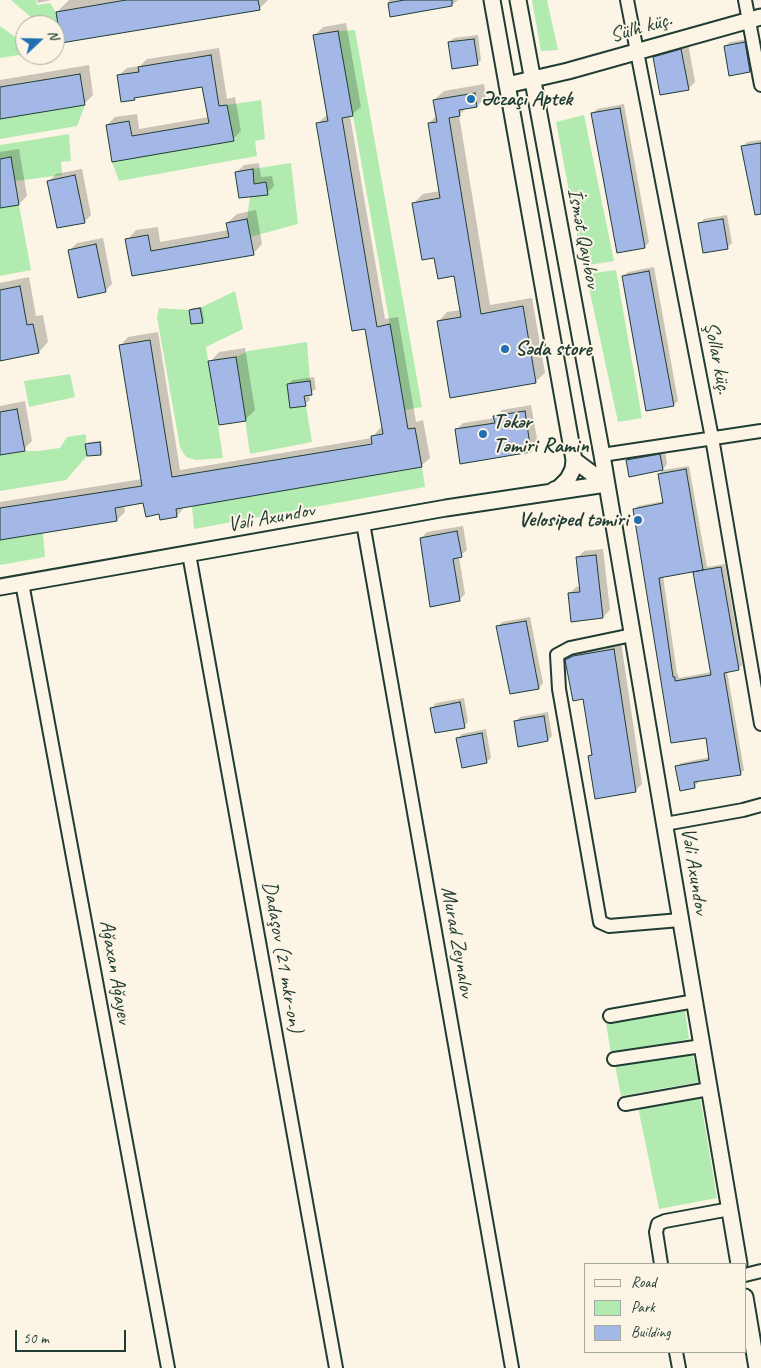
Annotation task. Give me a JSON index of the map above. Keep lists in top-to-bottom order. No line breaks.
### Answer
{"streets":{"street":["Sülh küç.","İsmət Qayıbov","Şollar küç.","Vəli Axundov","Murad Zeynalov","Dadaşov (21 mkr-on)","Ağaxan Ağayev"]},"crossings":[["Sülh küç.","İsmət Qayıbov"],["Sülh küç.","Şollar küç."],["İsmət Qayıbov","Vəli Axundov"],["Vəli Axundov","Murad Zeynalov"],["Vəli Axundov","Dadaşov (21 mkr-on)"],["Vəli Axundov","Ağaxan Ağayev"]],"places":["Əczaçı Aptek","Səda store","Tәkәr Tәmiri Ramin","Velosiped təmiri"],"legend":["Road","Park","Building"],"scale_bar":"50 m","north":"right"}
